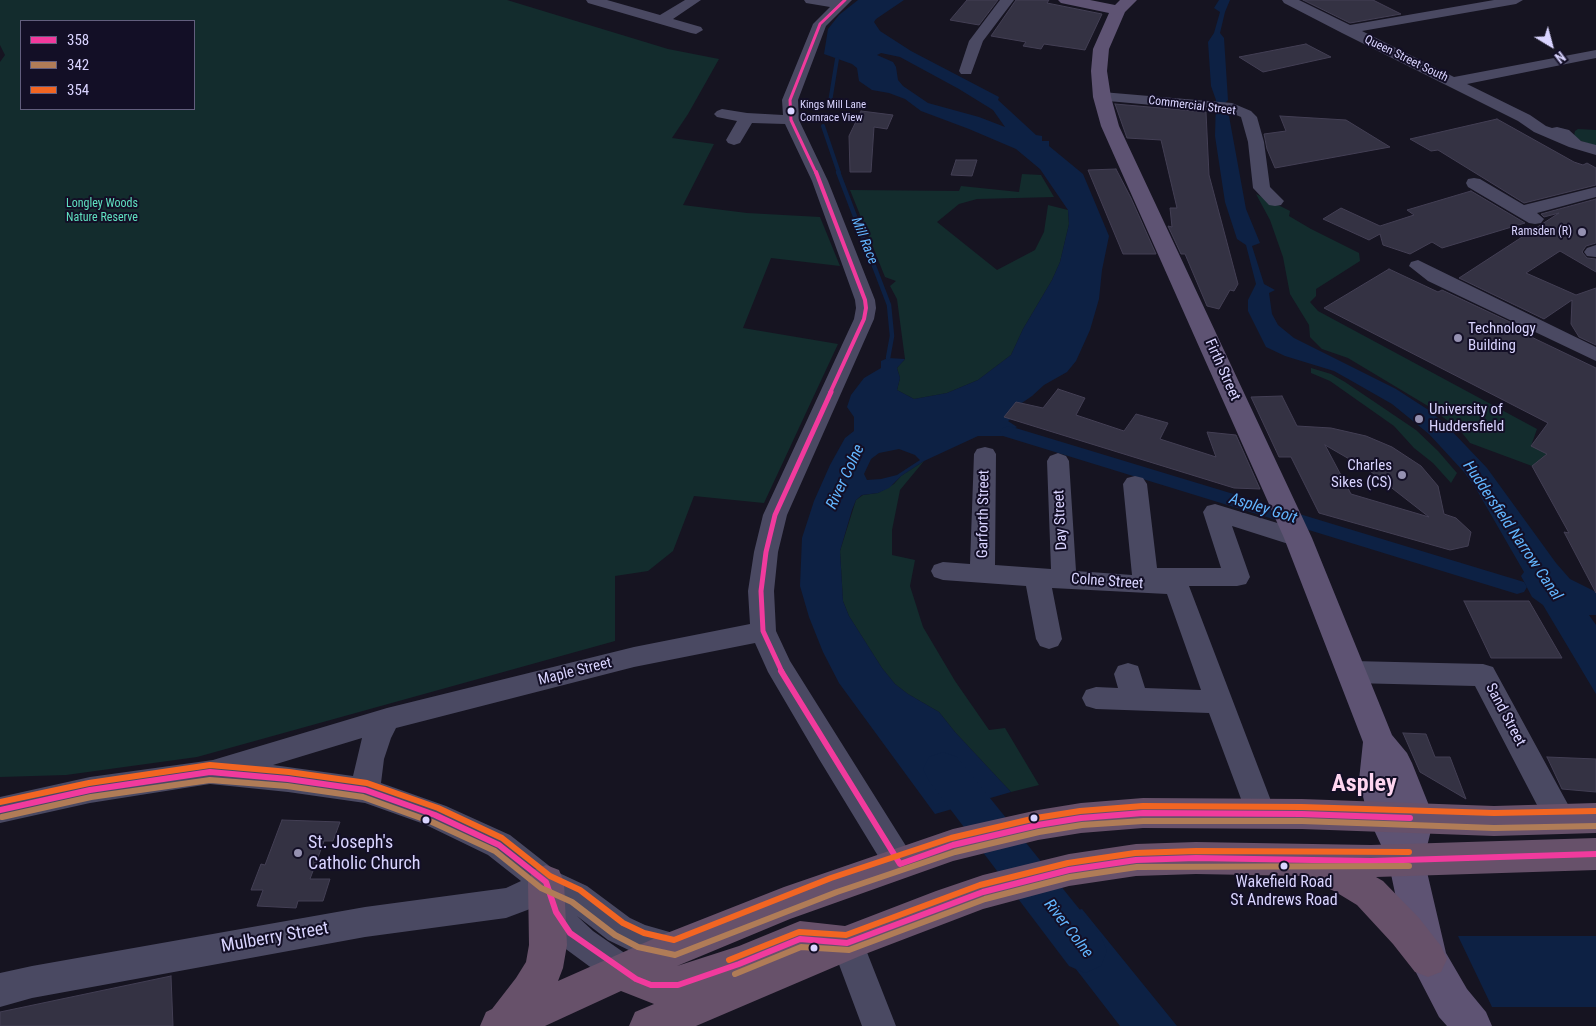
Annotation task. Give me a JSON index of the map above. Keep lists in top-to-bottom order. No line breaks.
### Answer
{"streets":{"main road":["Firth Street"],"street":["Queen Street South","Commercial Street","Garforth Street","Day Street","Colne Street","Maple Street","Sand Street","Mulberry Street"]},"crossings":[["Commercial Street","Firth Street"],["Firth Street","Colne Street"],["Firth Street","Sand Street"],["Garforth Street","Colne Street"],["Day Street","Colne Street"]],"districts":["Aspley"],"water":["Mill Race","River Colne","Aspley Goit","Huddersfield Narrow Canal"],"parks":["Longley Woods Nature Reserve"],"places":["Kings Mill Lane Cornrace View","Ramsden (R)","Technology Building","University of Huddersfield","Charles Sikes (CS)","St. Joseph's Catholic Church","Wakefield Road St Andrews Road"],"lines":["transit line 358","transit line 354","transit line 342"],"legend":["358","342","354"],"north":"bottom right"}
